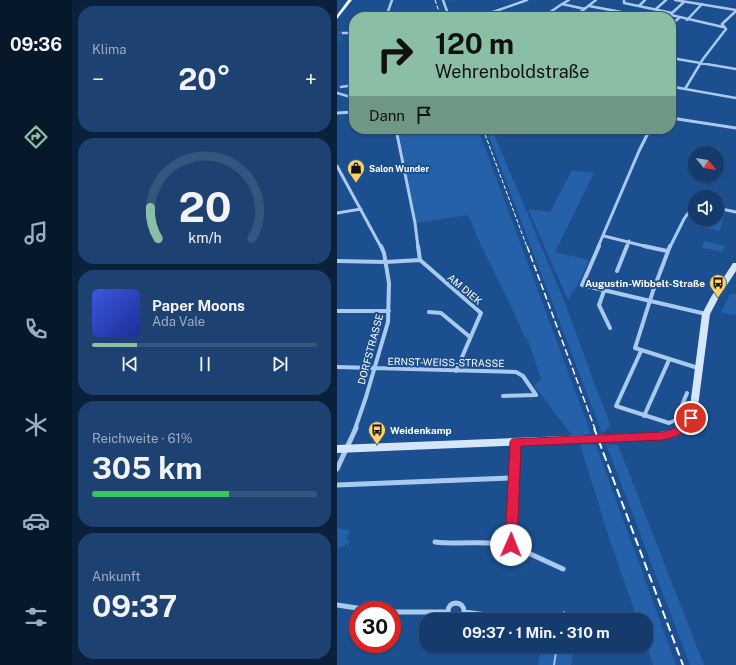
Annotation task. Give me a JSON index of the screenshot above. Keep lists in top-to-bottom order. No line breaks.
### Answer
{"streets":{"street":["AM DIEK","DORFSTRASSE","ERNST-WEISS-STRASSE"]},"crossings":[["AM DIEK","ERNST-WEISS-STRASSE"],["DORFSTRASSE","ERNST-WEISS-STRASSE"]],"places":{"shop":["Salon Wunder"],"bus stop":["Augustin-Wibbelt-Straße","Weidenkamp"]},"north":"bottom right","page":{"tabs":"09:36","tile":["Klima",["Reichweite · 61%","305 km"],["Ankunft","09:37"]],"turn":["120 m","Wehrenboldstraße"],"heat":["−","20°","+"],"then":"Dann","song":["Paper Moons","Ada Vale"],"limit":"30","trip":"09:37 · 1 Min. · 310 m","gauge":["20","km/h"]}}
